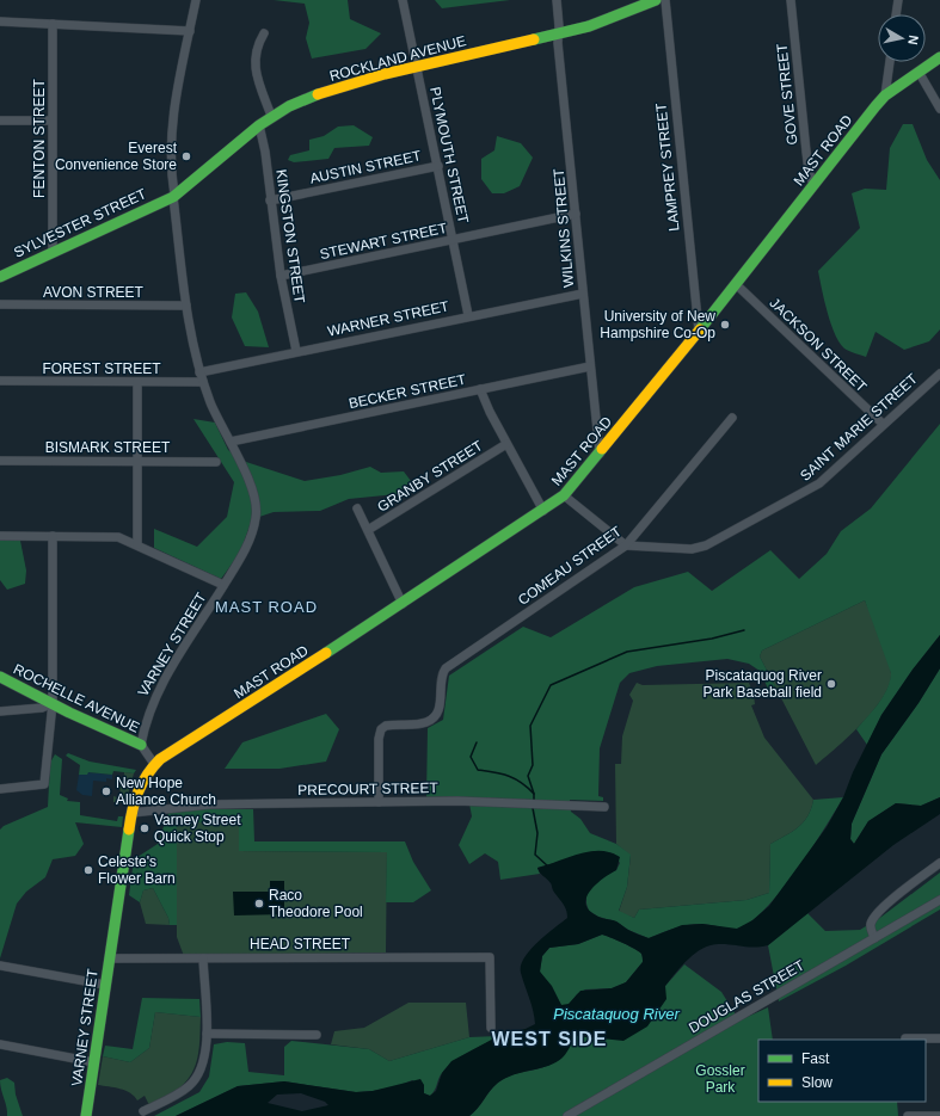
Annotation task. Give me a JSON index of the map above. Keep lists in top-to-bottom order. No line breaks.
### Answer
{"streets":{"main road":["ROCKLAND AVENUE","MAST ROAD","SYLVESTER STREET","VARNEY STREET","ROCHELLE AVENUE"],"street":["GOVE STREET","FENTON STREET","PLYMOUTH STREET","AUSTIN STREET","LAMPREY STREET","WILKINS STREET","KINGSTON STREET","STEWART STREET","AVON STREET","WARNER STREET","JACKSON STREET","FOREST STREET","BECKER STREET","SAINT MARIE STREET","BISMARK STREET","GRANBY STREET","COMEAU STREET","PRECOURT STREET","HEAD STREET","DOUGLAS STREET"]},"crossings":[["ROCKLAND AVENUE","PLYMOUTH STREET"],["ROCKLAND AVENUE","SYLVESTER STREET"],["ROCKLAND AVENUE","WILKINS STREET"],["ROCKLAND AVENUE","KINGSTON STREET"],["ROCKLAND AVENUE","VARNEY STREET"],["GOVE STREET","MAST ROAD"],["FENTON STREET","SYLVESTER STREET"],["MAST ROAD","LAMPREY STREET"],["MAST ROAD","WILKINS STREET"],["MAST ROAD","JACKSON STREET"],["MAST ROAD","VARNEY STREET"],["PLYMOUTH STREET","AUSTIN STREET"],["PLYMOUTH STREET","STEWART STREET"],["PLYMOUTH STREET","WARNER STREET"],["AUSTIN STREET","KINGSTON STREET"],["SYLVESTER STREET","VARNEY STREET"],["WILKINS STREET","STEWART STREET"],["WILKINS STREET","WARNER STREET"],["WILKINS STREET","BECKER STREET"],["KINGSTON STREET","STEWART STREET"],["KINGSTON STREET","WARNER STREET"],["AVON STREET","VARNEY STREET"],["WARNER STREET","VARNEY STREET"],["JACKSON STREET","SAINT MARIE STREET"],["FOREST STREET","VARNEY STREET"],["BECKER STREET","VARNEY STREET"],["SAINT MARIE STREET","COMEAU STREET"],["COMEAU STREET","PRECOURT STREET"],["VARNEY STREET","ROCHELLE AVENUE"],["VARNEY STREET","PRECOURT STREET"],["VARNEY STREET","HEAD STREET"]],"districts":["MAST ROAD","WEST SIDE"],"water":["Piscataquog River"],"parks":["Gossler Park"],"places":["Everest Convenience Store","University of New Hampshire Co-Op","Piscataquog River Park Baseball field","New Hope Alliance Church","Varney Street Quick Stop","Celeste's Flower Barn","Raco Theodore Pool"],"legend":["Fast","Slow"],"north":"right"}
